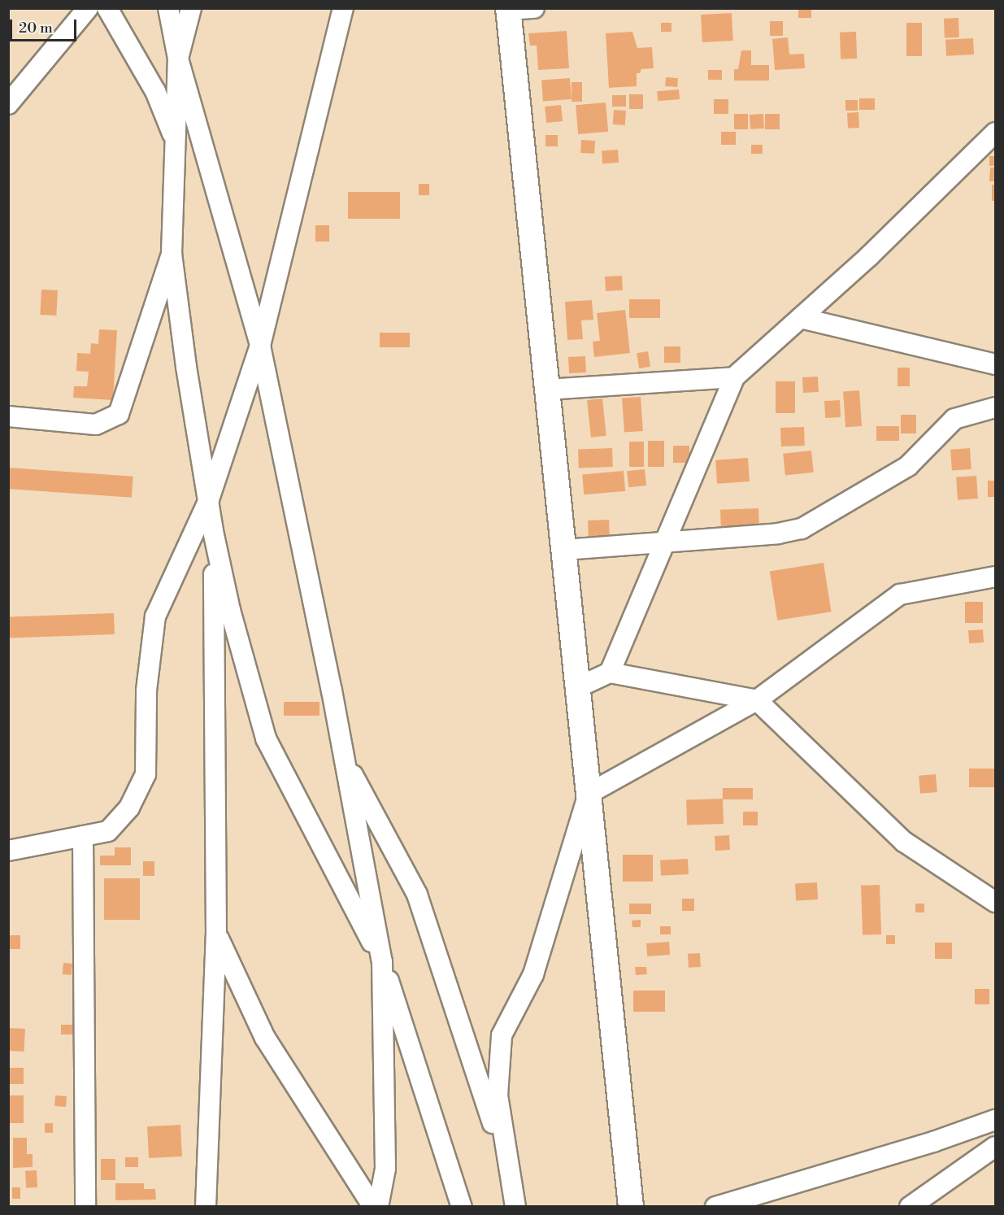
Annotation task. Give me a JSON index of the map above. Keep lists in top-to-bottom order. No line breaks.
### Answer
{"scale_bar":"20 m"}
